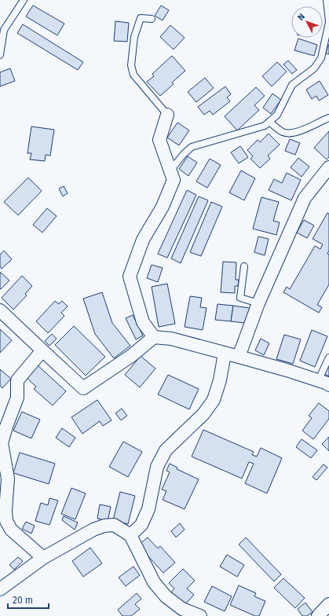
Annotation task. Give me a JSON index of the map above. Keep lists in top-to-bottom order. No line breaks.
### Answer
{"scale_bar":"20 m","north":"top left"}
